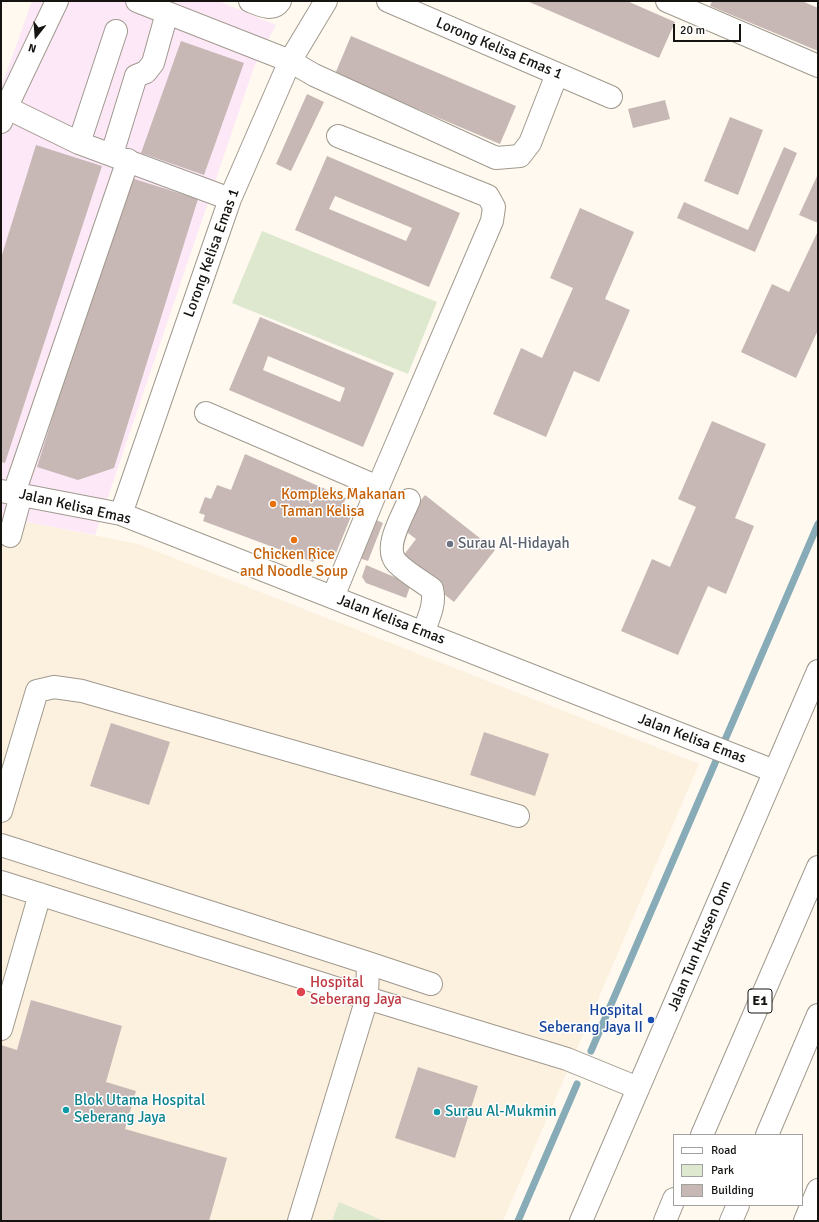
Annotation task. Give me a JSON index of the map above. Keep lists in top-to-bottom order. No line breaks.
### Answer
{"streets":{"main road":["Lorong Kelisa Emas 1","Jalan Kelisa Emas","Jalan Tun Hussen Onn","E1"]},"crossings":[["Lorong Kelisa Emas 1","Jalan Kelisa Emas"],["Jalan Kelisa Emas","Jalan Tun Hussen Onn"]],"places":["Kompleks Makanan Taman Kelisa","Chicken Rice and Noodle Soup","Surau Al-Hidayah","Hospital Seberang Jaya","Hospital Seberang Jaya II","Blok Utama Hospital Seberang Jaya","Surau Al-Mukmin"],"legend":["Road","Park","Building"],"scale_bar":"20 m","north":"bottom"}
